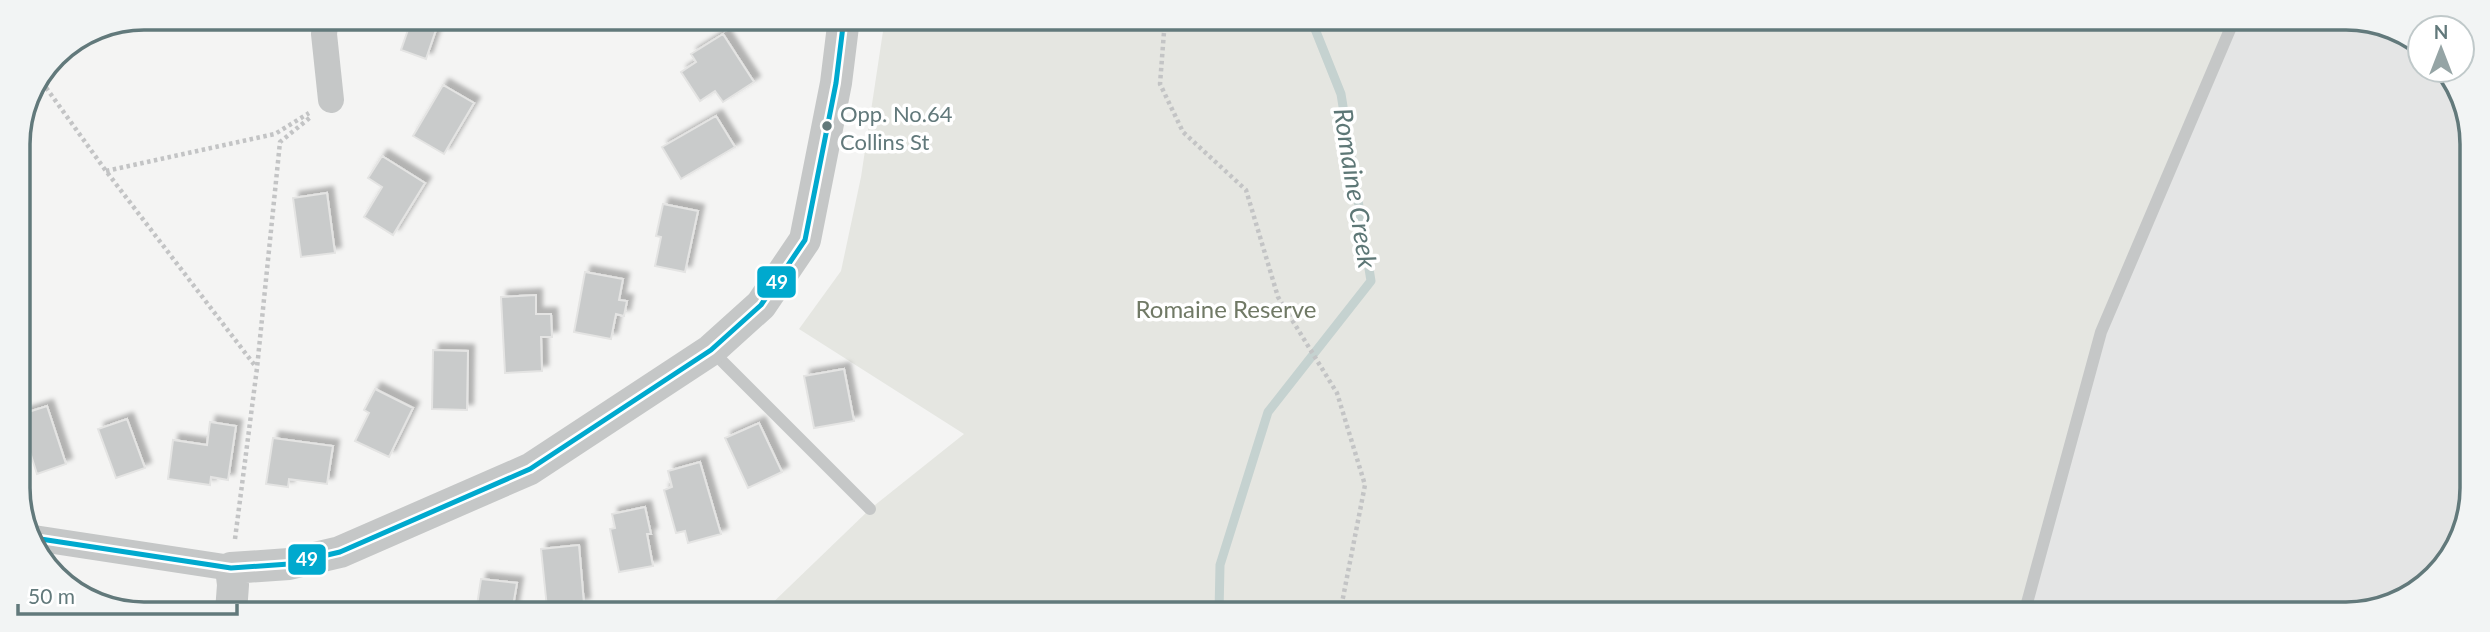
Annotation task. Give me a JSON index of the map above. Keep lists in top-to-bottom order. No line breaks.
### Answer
{"water":["Romaine Creek"],"parks":["Romaine Reserve"],"places":["Opp. No.64 Collins St"],"lines":["transit line 49"],"scale_bar":"50 m","north":"top"}
